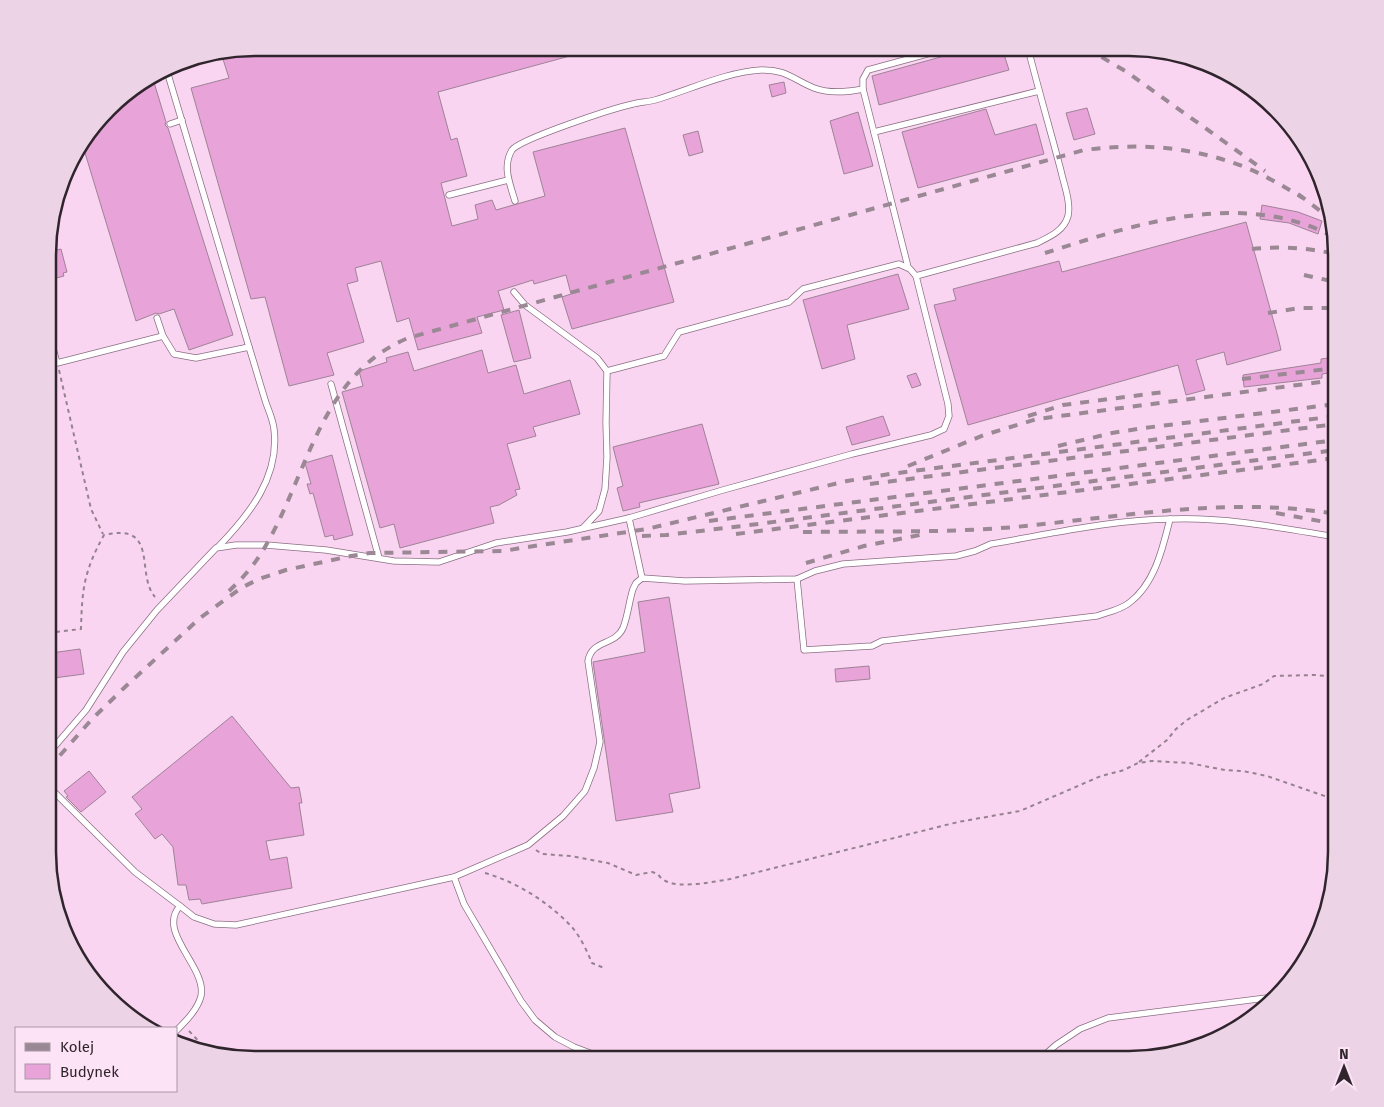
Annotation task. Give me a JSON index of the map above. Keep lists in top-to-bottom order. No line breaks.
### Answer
{"legend":["Kolej","Budynek"],"north":"top"}
